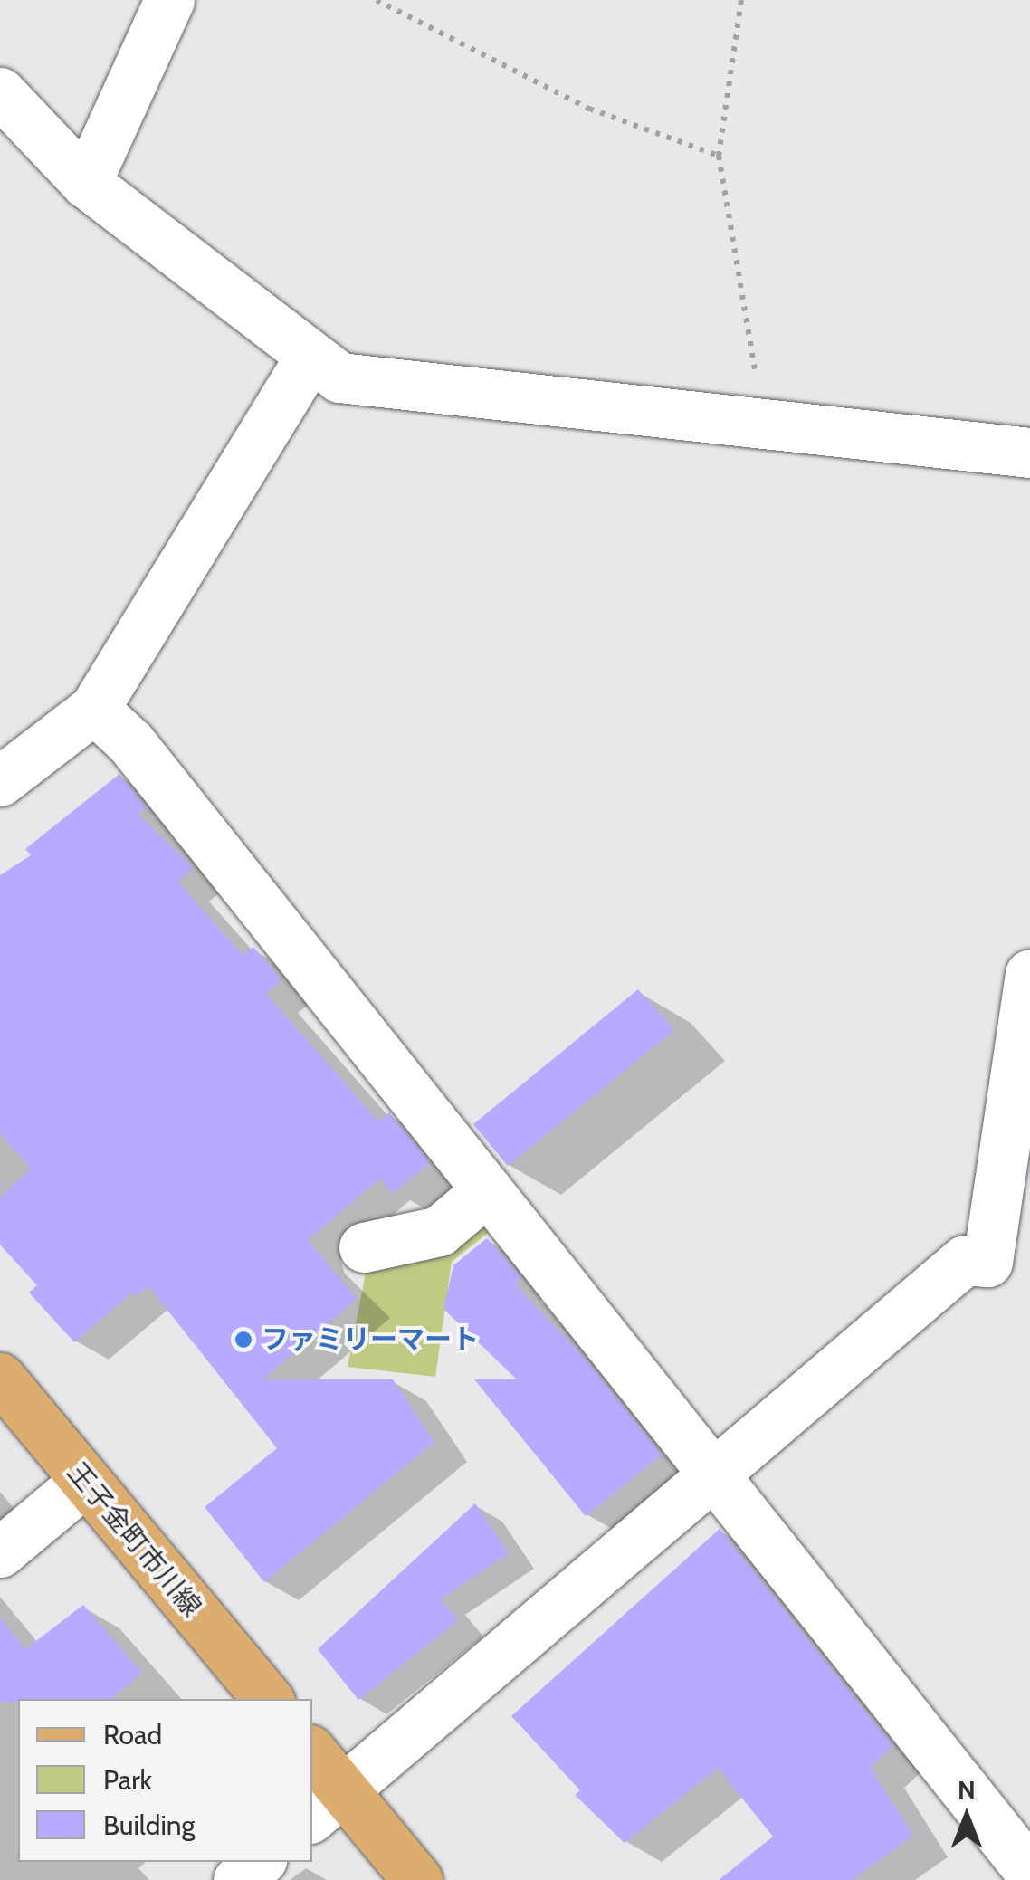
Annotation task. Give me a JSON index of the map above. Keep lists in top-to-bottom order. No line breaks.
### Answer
{"streets":{"main road":["王子金町市川線"]},"places":["ファミリーマート"],"legend":["Road","Park","Building"],"north":"top"}
